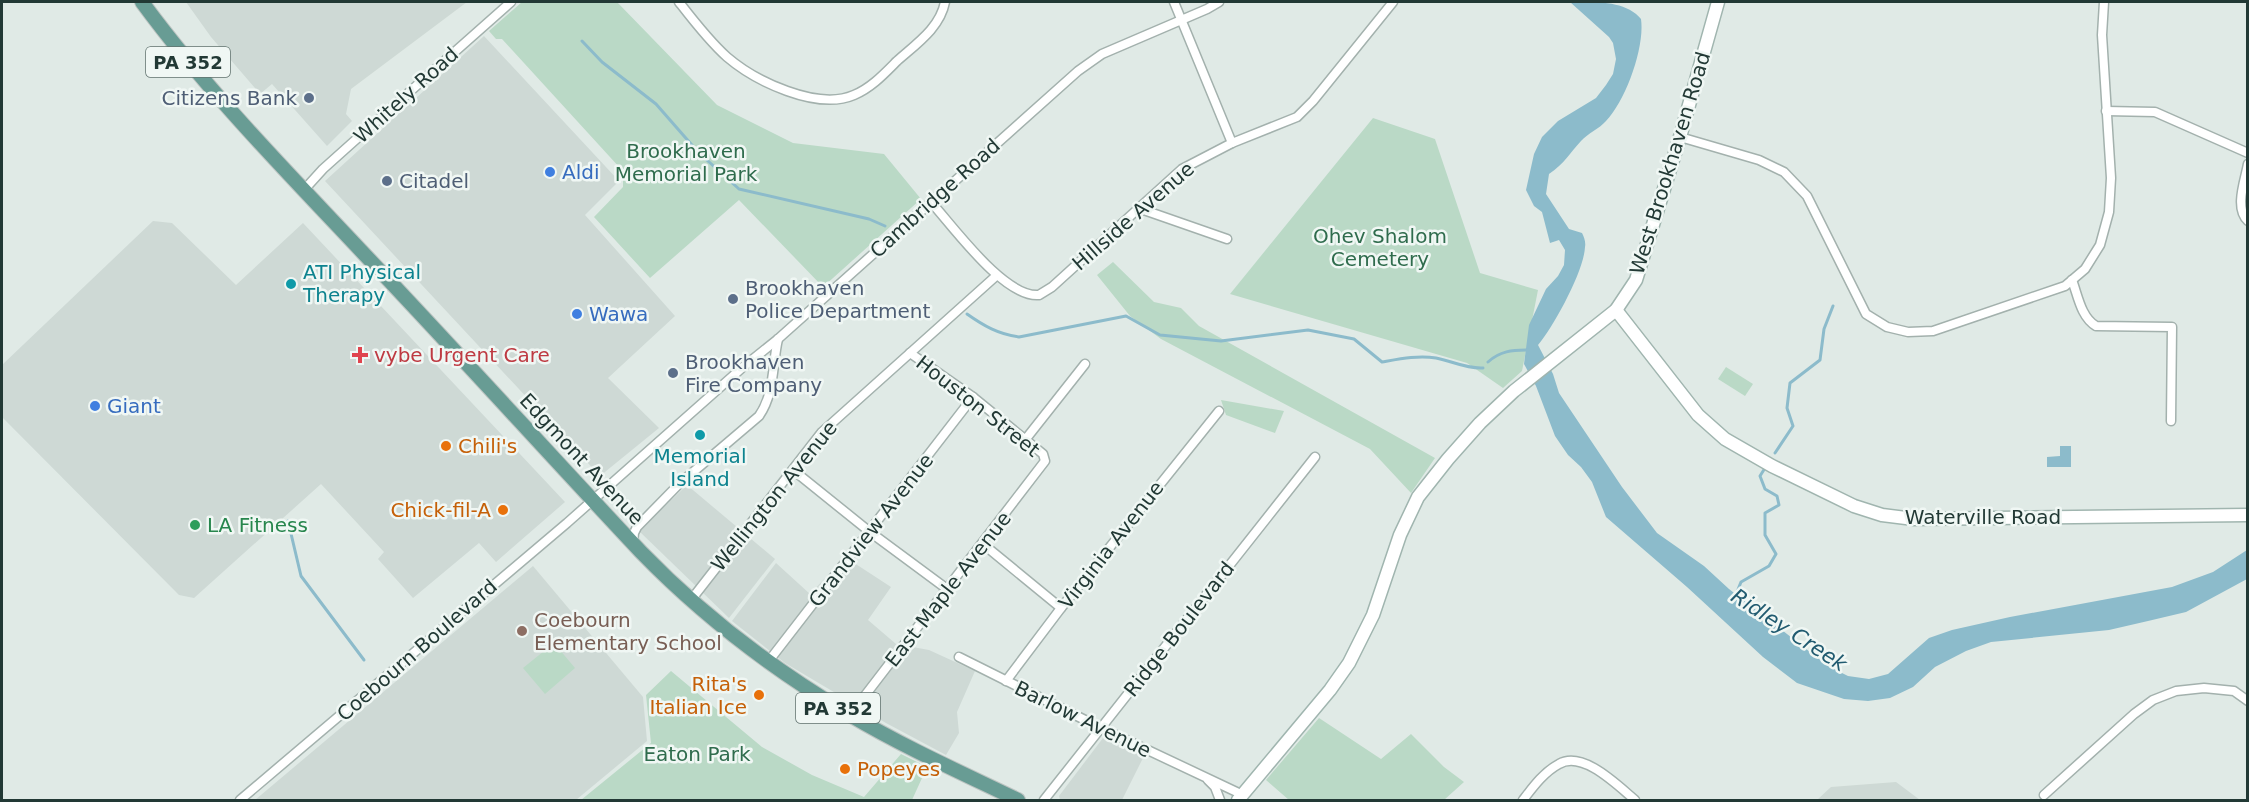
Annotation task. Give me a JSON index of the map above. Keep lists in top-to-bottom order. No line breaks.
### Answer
{"streets":{"main road":["PA 352","Edgmont Avenue"],"street":["Whitely Road","West Brookhaven Road","Cambridge Road","Hillside Avenue","Houston Street","Wellington Avenue","Waterville Road","Grandview Avenue","Virginia Avenue","East Maple Avenue","Ridge Boulevard","Coebourn Boulevard","Barlow Avenue"]},"crossings":[["Whitely Road","Edgmont Avenue"],["West Brookhaven Road","Waterville Road"],["West Brookhaven Road","Barlow Avenue"],["Cambridge Road","Edgmont Avenue"],["Cambridge Road","Coebourn Boulevard"],["Hillside Avenue","Wellington Avenue"],["Houston Street","Wellington Avenue"],["Houston Street","Grandview Avenue"],["Houston Street","East Maple Avenue"],["Edgmont Avenue","Wellington Avenue"],["Edgmont Avenue","Grandview Avenue"],["Edgmont Avenue","East Maple Avenue"],["Edgmont Avenue","Coebourn Boulevard"],["Virginia Avenue","Barlow Avenue"],["Ridge Boulevard","Barlow Avenue"]],"water":["Ridley Creek"],"parks":["Brookhaven Memorial Park","Ohev Shalom Cemetery","Eaton Park"],"places":{"other":["Citizens Bank","Aldi","Citadel","ATI Physical Therapy","Brookhaven Police Department","Wawa","Brookhaven Fire Company","Giant","Memorial Island","Chili's","Chick-fil-A","LA Fitness","Coebourn Elementary School","Rita's Italian Ice","Popeyes"],"health":["vybe Urgent Care"]}}
